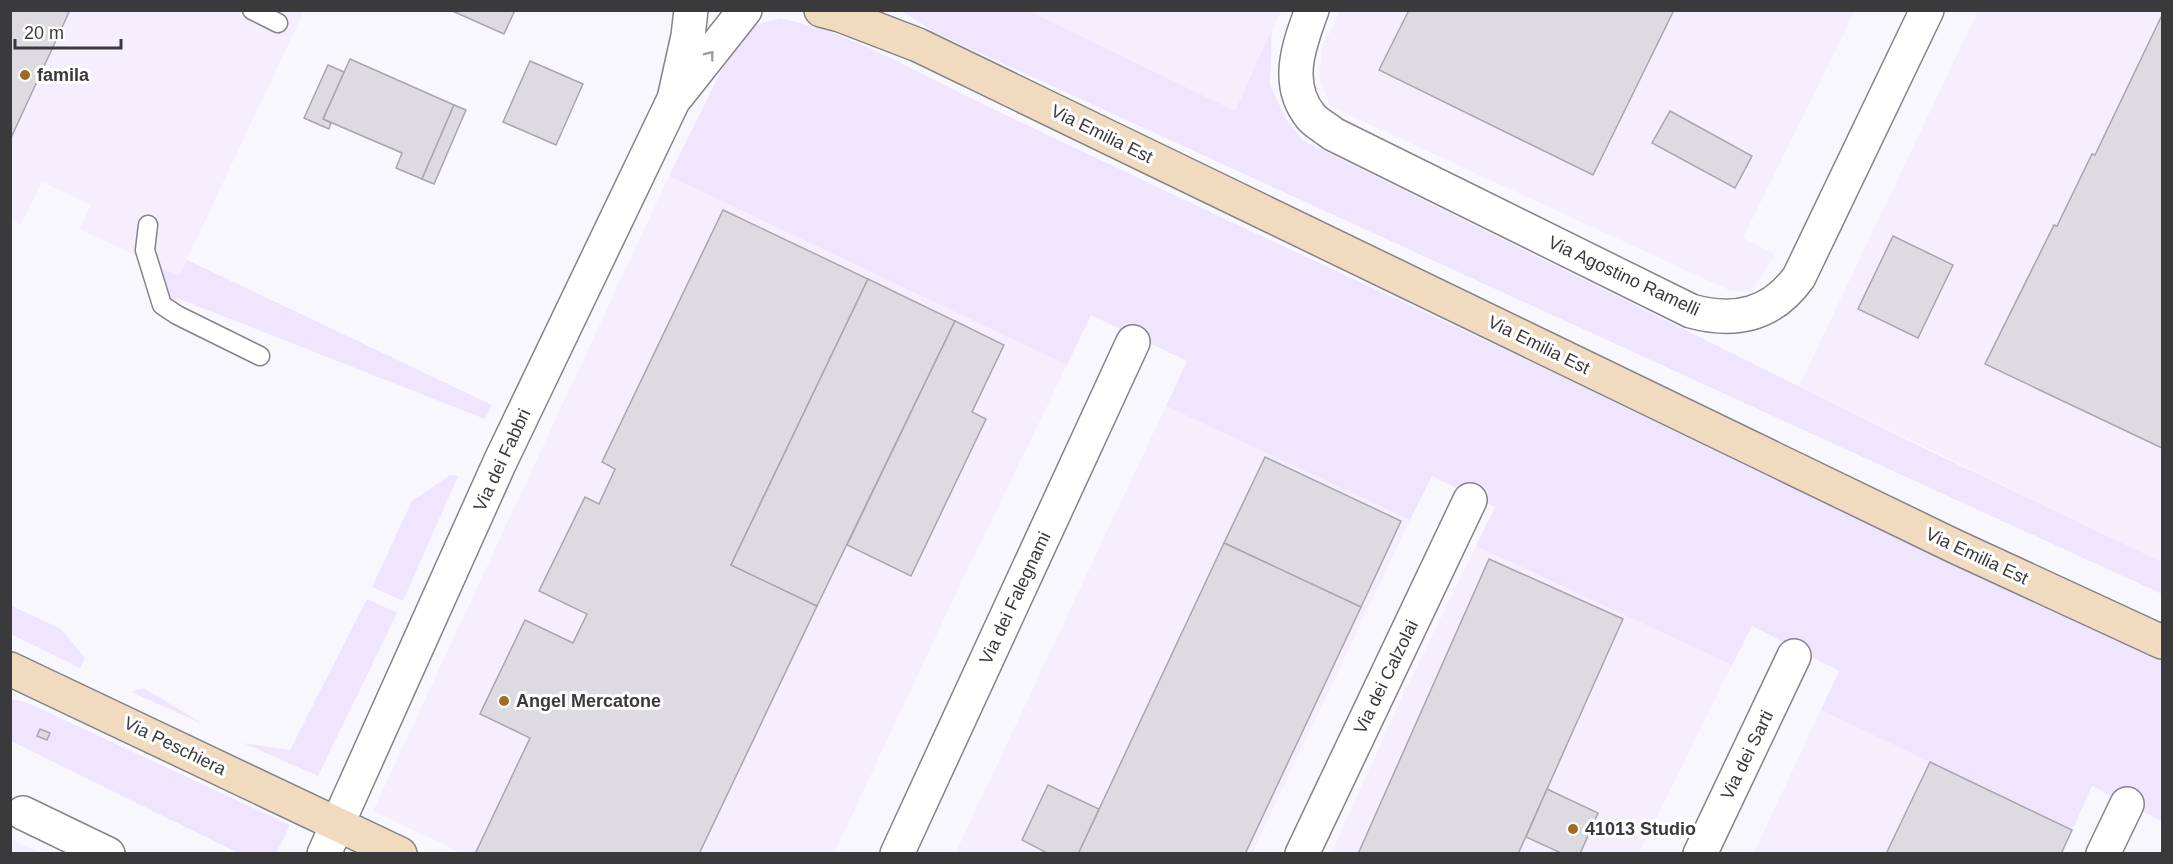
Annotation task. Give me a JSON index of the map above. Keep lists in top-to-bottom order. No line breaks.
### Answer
{"streets":{"main road":["Via Emilia Est","Via Peschiera"],"street":["Via Agostino Ramelli","Via dei Fabbri","Via dei Falegnami","Via dei Calzolai","Via dei Sarti"]},"crossings":[["Via dei Fabbri","Via Peschiera"]],"places":["famila","Angel Mercatone","41013 Studio"],"scale_bar":"20 m"}
